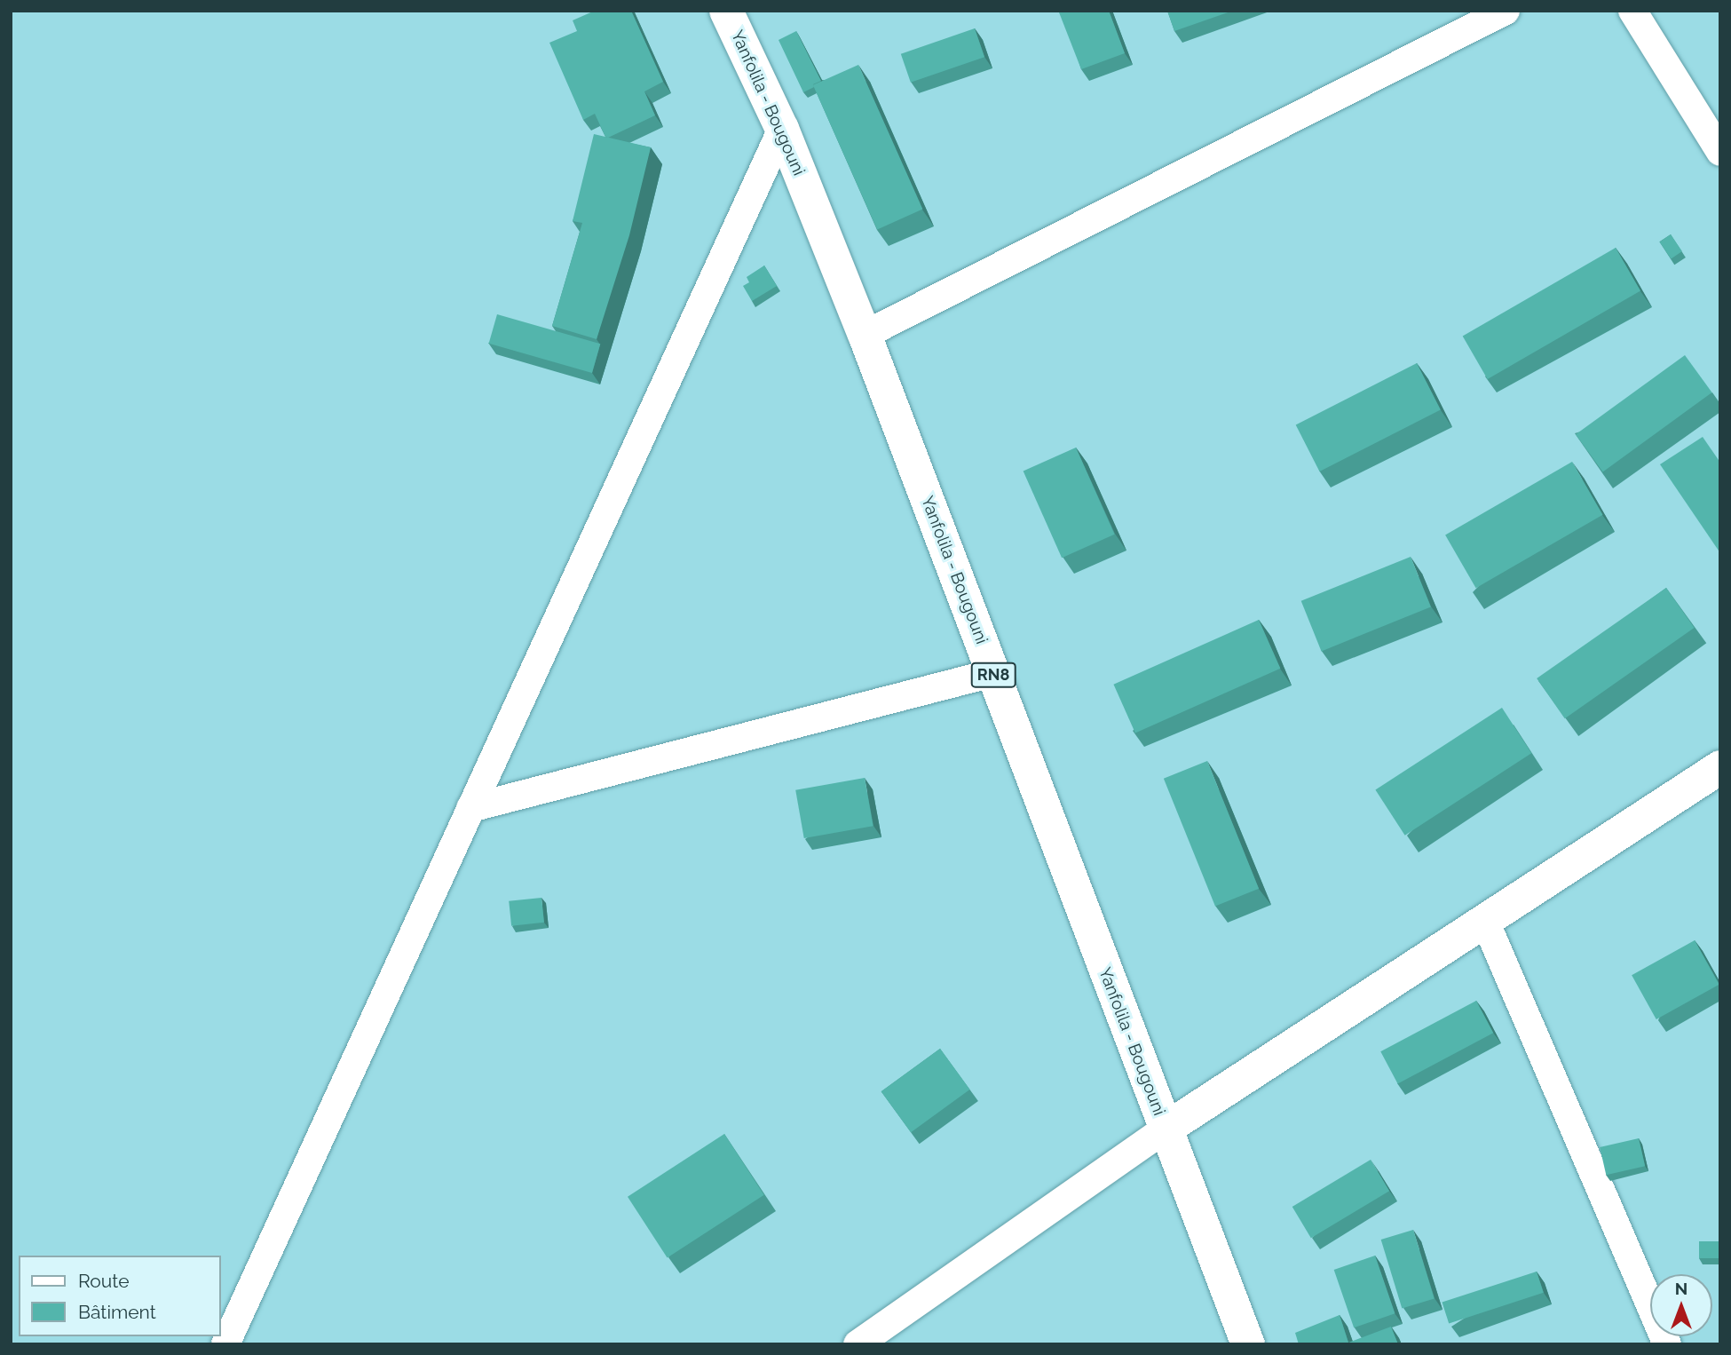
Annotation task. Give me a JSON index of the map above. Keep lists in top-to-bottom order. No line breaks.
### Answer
{"streets":{"main road":["Yanfolila - Bougouni","RN8"]},"legend":["Route","Bâtiment"],"north":"top"}
